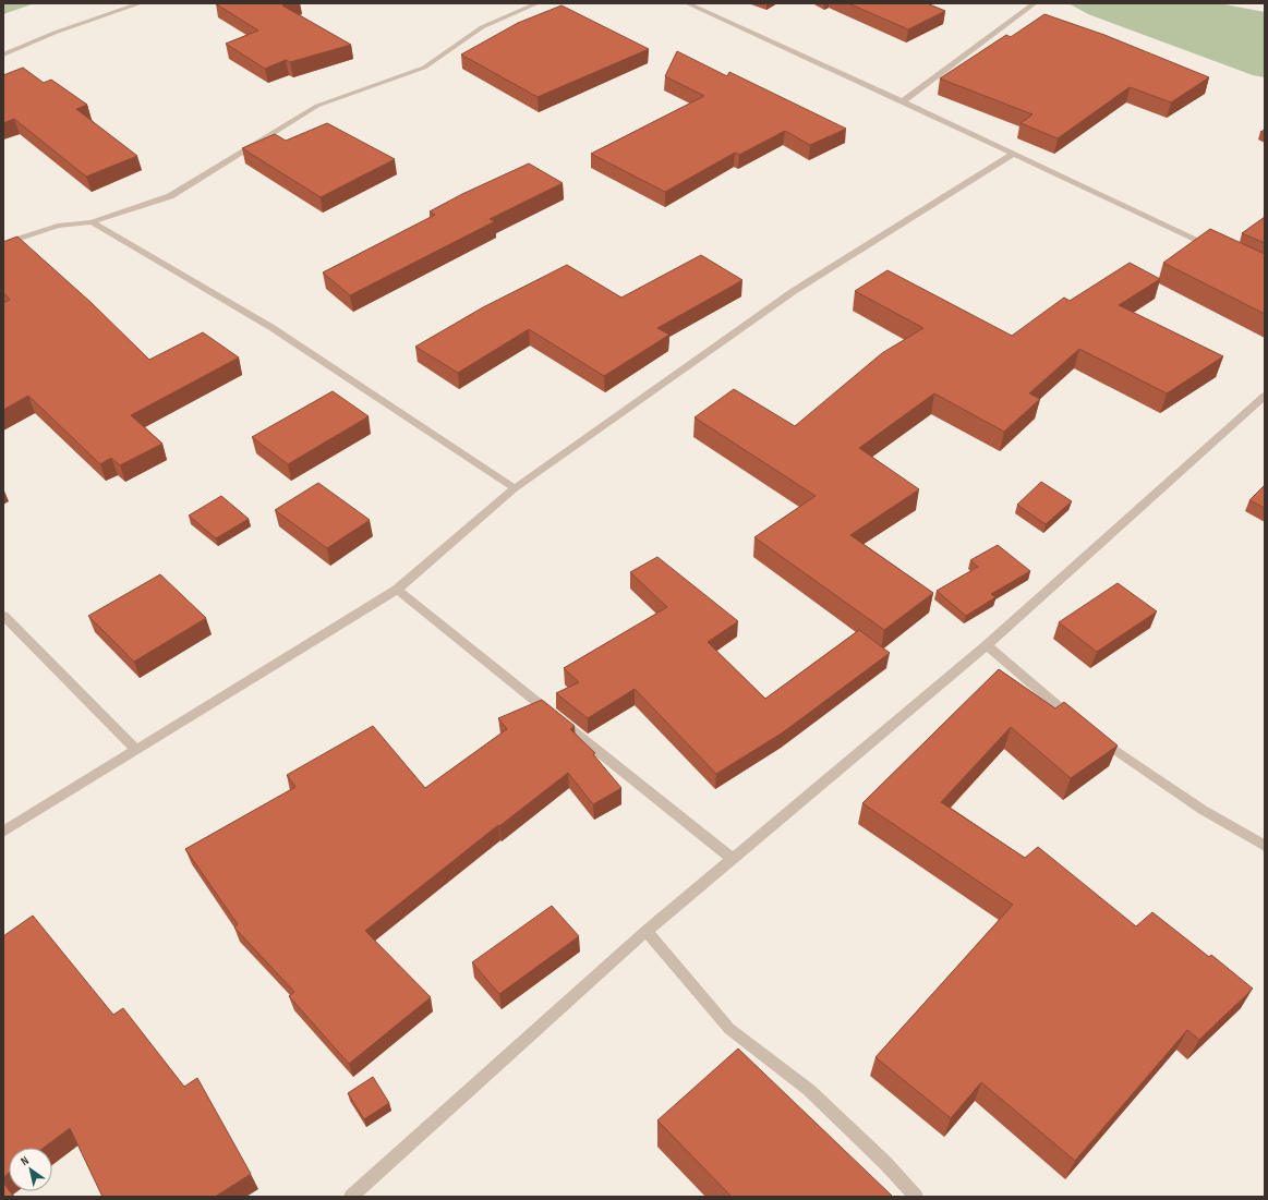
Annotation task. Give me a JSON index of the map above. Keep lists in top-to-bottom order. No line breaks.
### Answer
{"north":"top left"}
